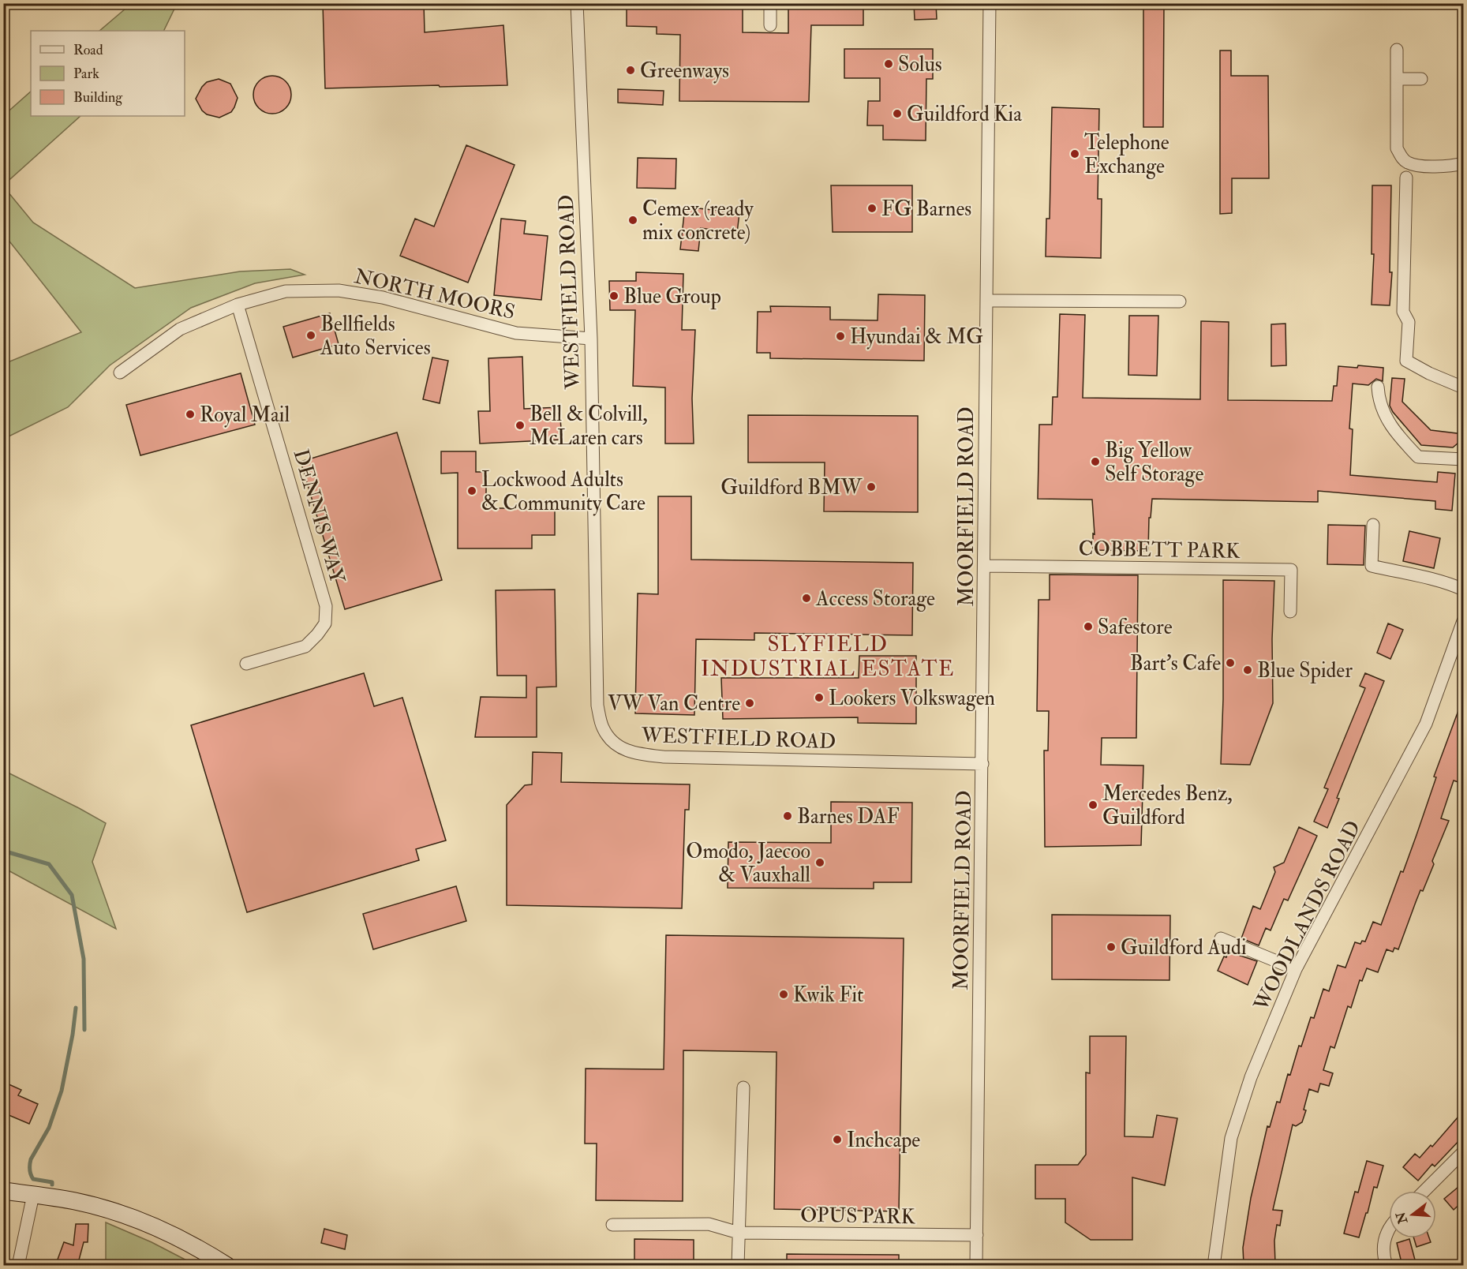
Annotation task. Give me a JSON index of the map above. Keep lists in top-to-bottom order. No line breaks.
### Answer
{"streets":{"street":["WESTFIELD ROAD","NORTH MOORS","MOORFIELD ROAD","DENNIS WAY","COBBETT PARK","WOODLANDS ROAD","OPUS PARK"]},"crossings":[["WESTFIELD ROAD","NORTH MOORS"],["WESTFIELD ROAD","MOORFIELD ROAD"],["NORTH MOORS","DENNIS WAY"],["MOORFIELD ROAD","COBBETT PARK"],["MOORFIELD ROAD","OPUS PARK"]],"districts":["SLYFIELD INDUSTRIAL ESTATE"],"places":["Solus","Greenways","Guildford Kia","Telephone Exchange","FG Barnes","Cemex (ready mix concrete)","Blue Group","Bellfields Auto Services","Hyundai & MG","Royal Mail","Bell & Colvill, McLaren cars","Big Yellow Self Storage","Guildford BMW","Lockwood Adults & Community Care","Access Storage","Safestore","Bart's Cafe","Blue Spider","Lookers Volkswagen","VW Van Centre","Mercedes Benz, Guildford","Barnes DAF","Omodo, Jaecoo & Vauxhall","Guildford Audi","Kwik Fit","Inchcape"],"legend":["Road","Park","Building"],"north":"left"}
